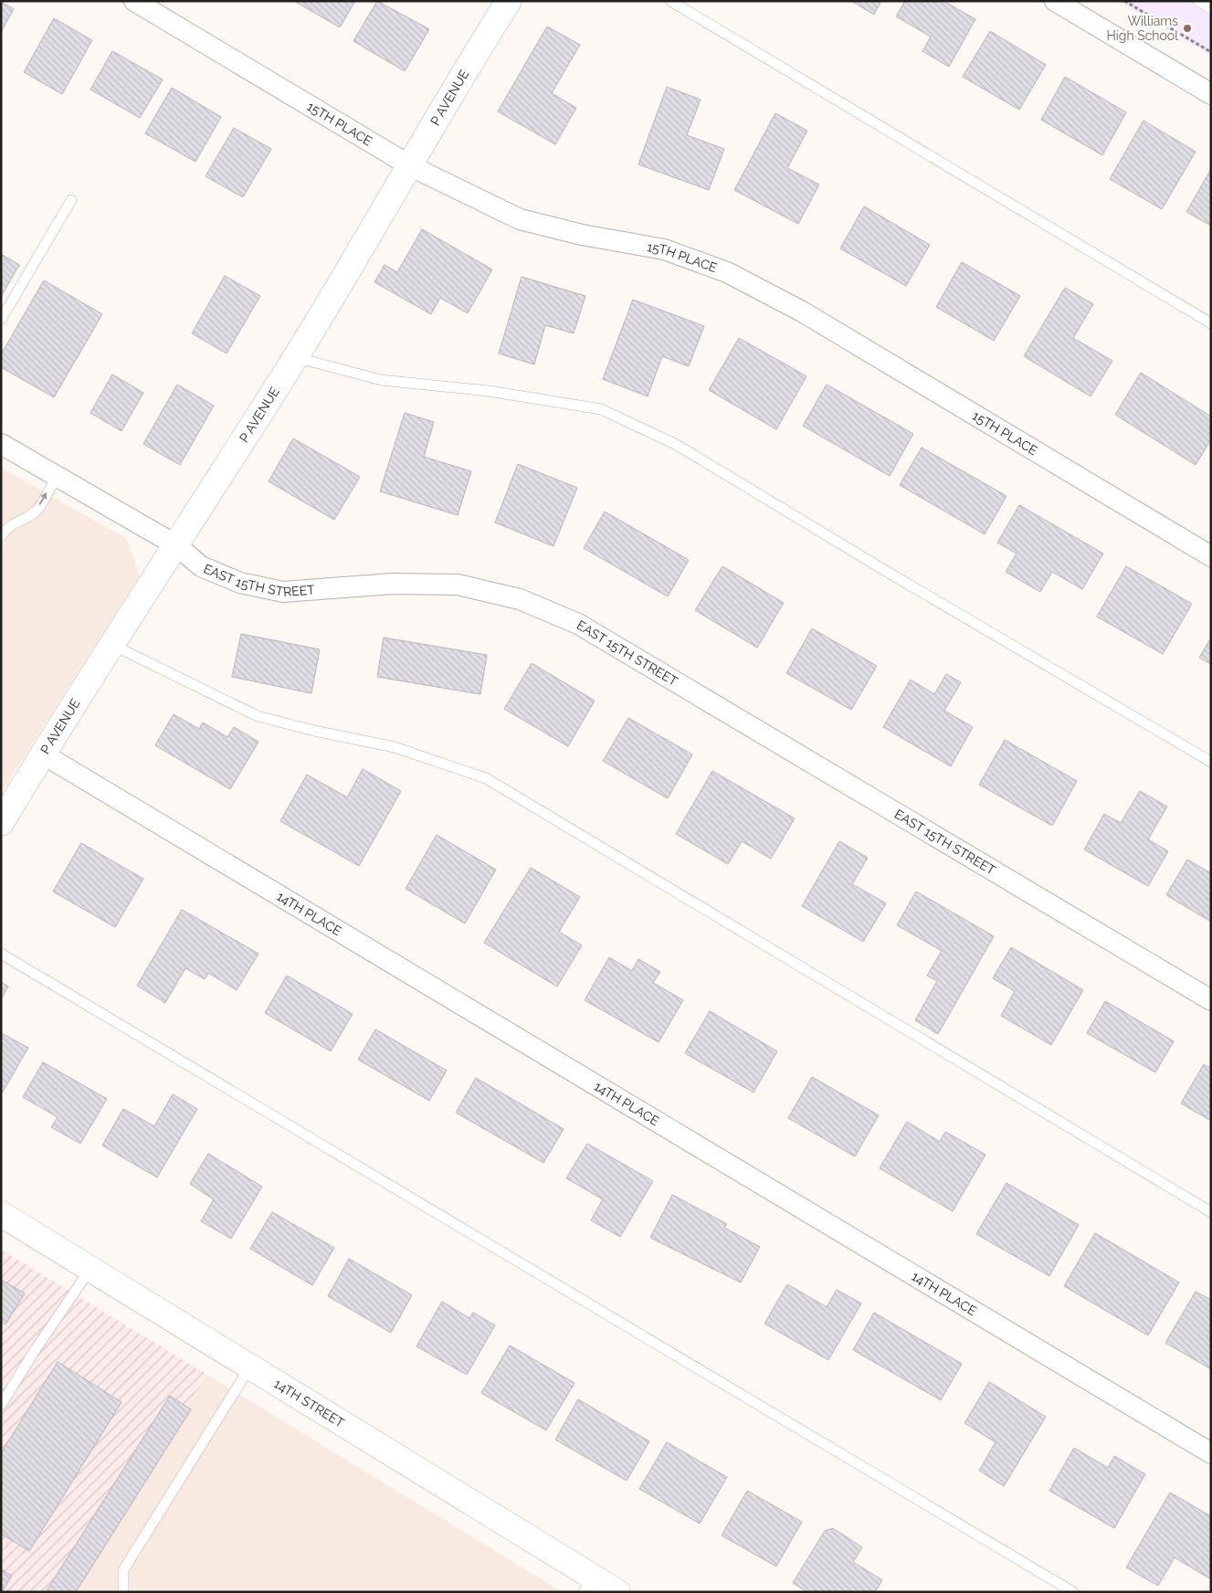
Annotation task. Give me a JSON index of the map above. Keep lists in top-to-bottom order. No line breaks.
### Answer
{"streets":{"street":["P AVENUE","15TH PLACE","EAST 15TH STREET","14TH PLACE","14TH STREET"]},"crossings":[["P AVENUE","15TH PLACE"],["P AVENUE","EAST 15TH STREET"],["P AVENUE","14TH PLACE"]],"places":["Williams High School"]}
